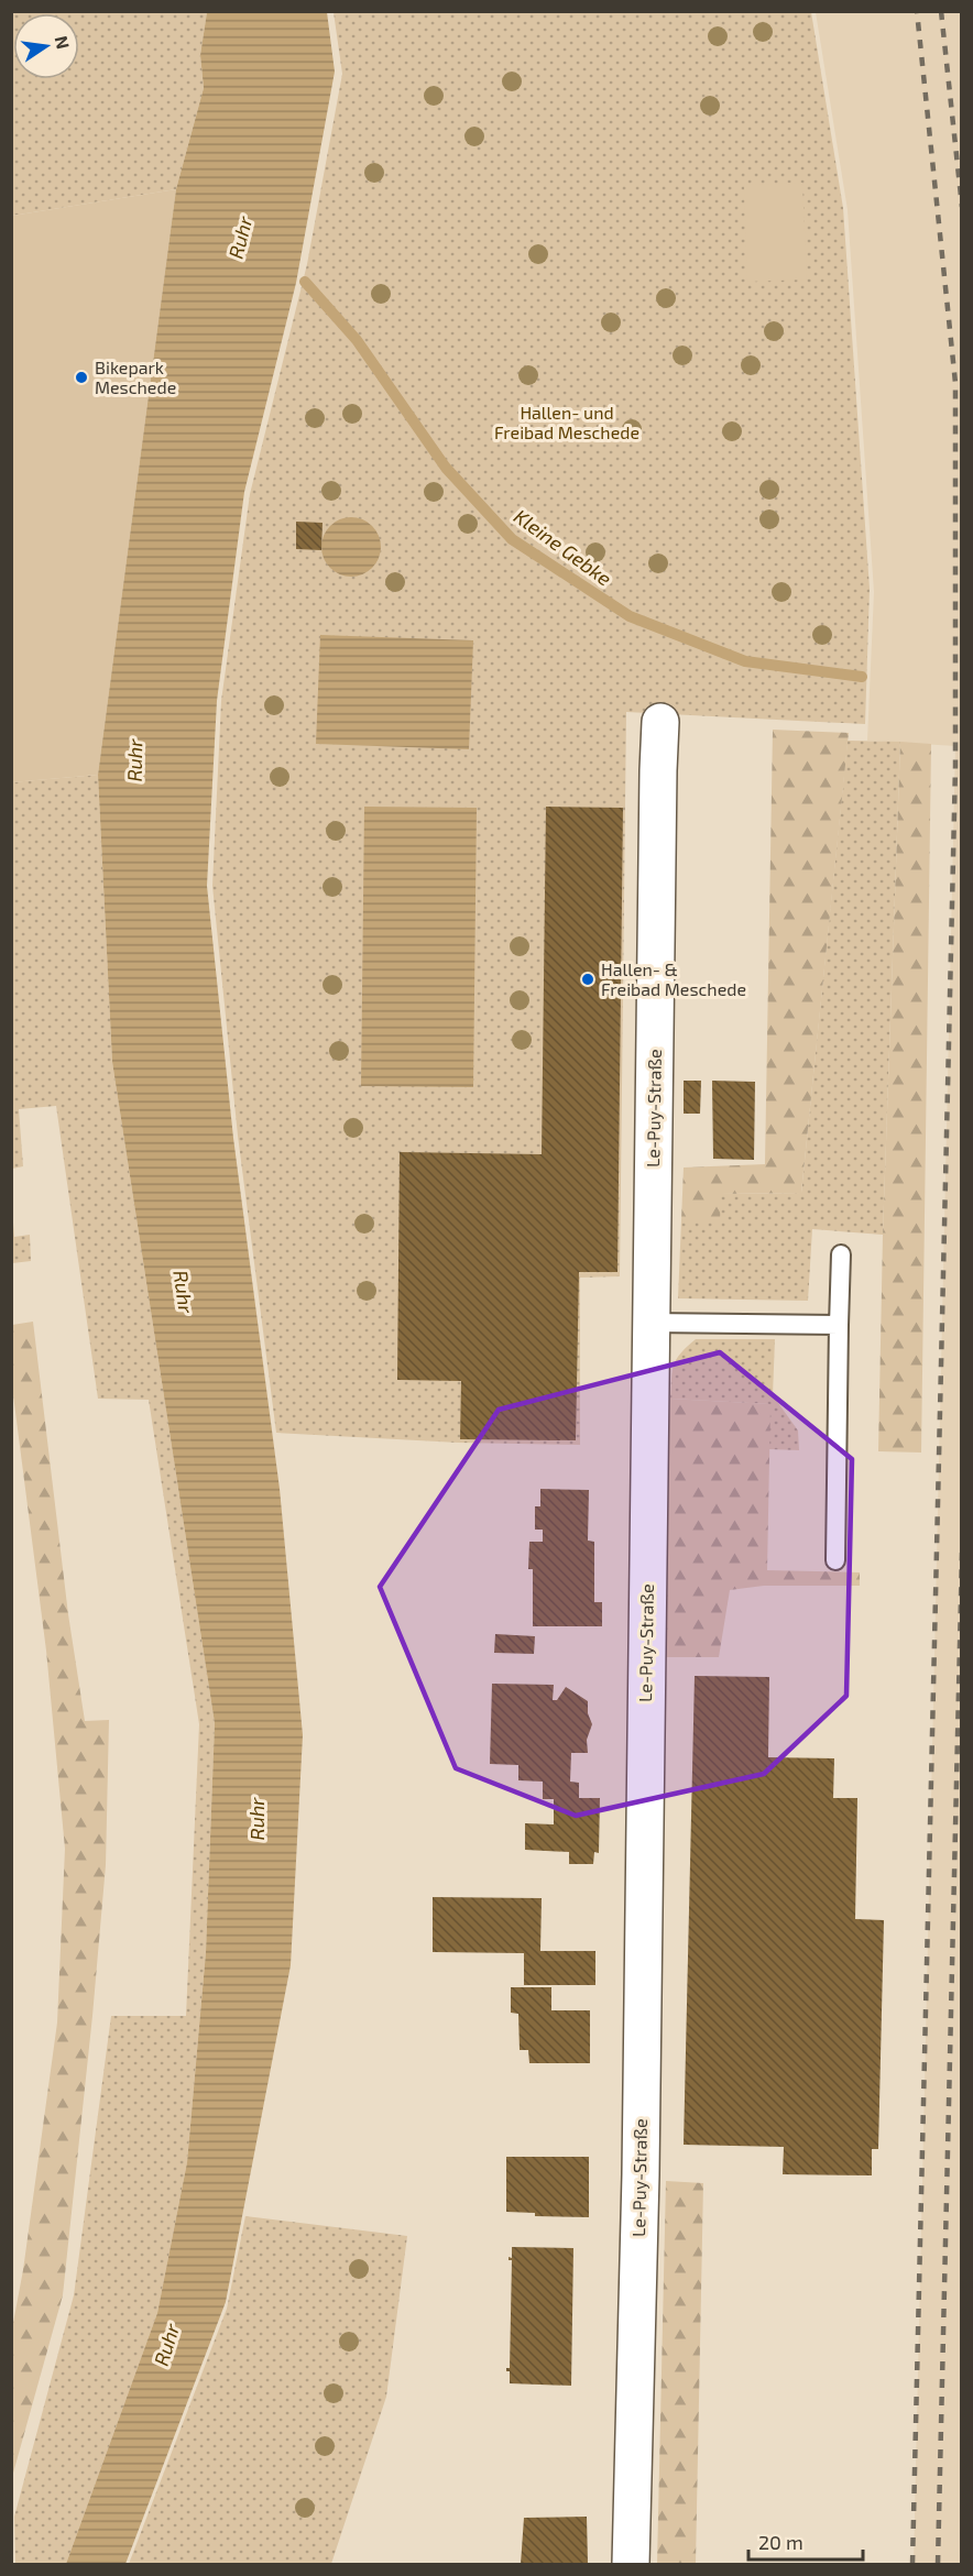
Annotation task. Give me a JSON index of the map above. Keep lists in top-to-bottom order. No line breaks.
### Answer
{"streets":{"street":["Le-Puy-Straße"]},"water":["Ruhr","Kleine Gebke"],"parks":["Hallen- und Freibad Meschede"],"places":["Bikepark Meschede","Hallen- & Freibad Meschede"],"scale_bar":"20 m","north":"right"}
